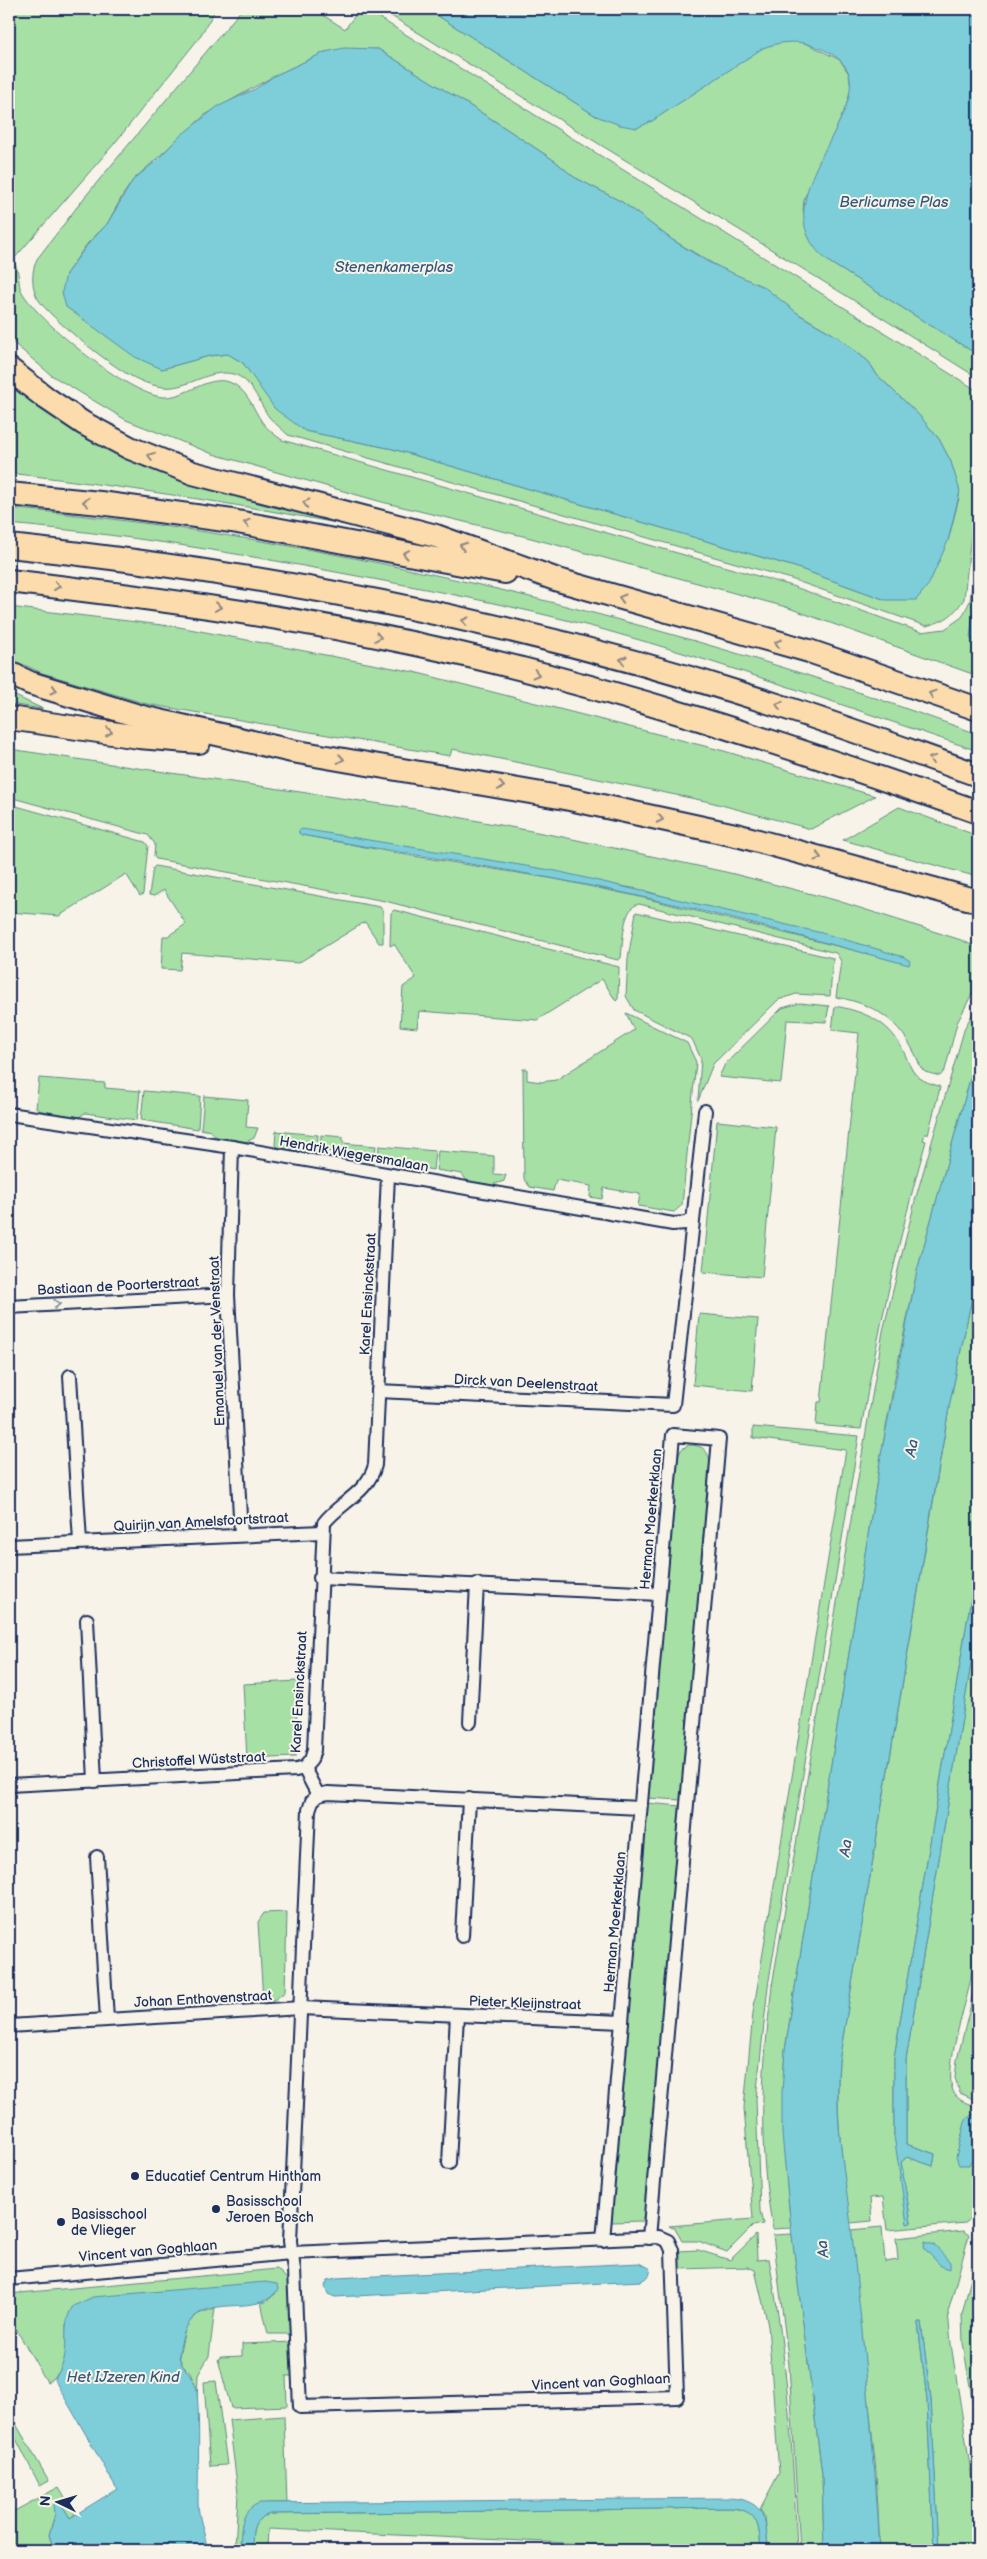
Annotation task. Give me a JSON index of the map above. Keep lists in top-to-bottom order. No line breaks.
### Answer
{"streets":{"street":["Hendrik Wiegersmalaan","Bastiaan de Poorterstraat","Karel Ensinckstraat","Emanuel van der Venstraat","Dirck van Deelenstraat","Herman Moerkerklaan","Quirijn van Amelsfoortstraat","Christoffel Wüststraat","Johan Enthovenstraat","Pieter Kleijnstraat","Vincent van Goghlaan"]},"crossings":[["Hendrik Wiegersmalaan","Karel Ensinckstraat"],["Hendrik Wiegersmalaan","Emanuel van der Venstraat"],["Hendrik Wiegersmalaan","Dirck van Deelenstraat"],["Bastiaan de Poorterstraat","Emanuel van der Venstraat"],["Karel Ensinckstraat","Dirck van Deelenstraat"],["Karel Ensinckstraat","Quirijn van Amelsfoortstraat"],["Karel Ensinckstraat","Christoffel Wüststraat"],["Emanuel van der Venstraat","Quirijn van Amelsfoortstraat"],["Herman Moerkerklaan","Pieter Kleijnstraat"],["Herman Moerkerklaan","Vincent van Goghlaan"],["Johan Enthovenstraat","Pieter Kleijnstraat"]],"one_way":["Bastiaan de Poorterstraat"],"water":["Berlicumse Plas","Stenenkamerplas","Aa","Het IJzeren Kind"],"places":["Educatief Centrum Hintham","Basisschool Jeroen Bosch","Basisschool de Vlieger"],"north":"left"}
